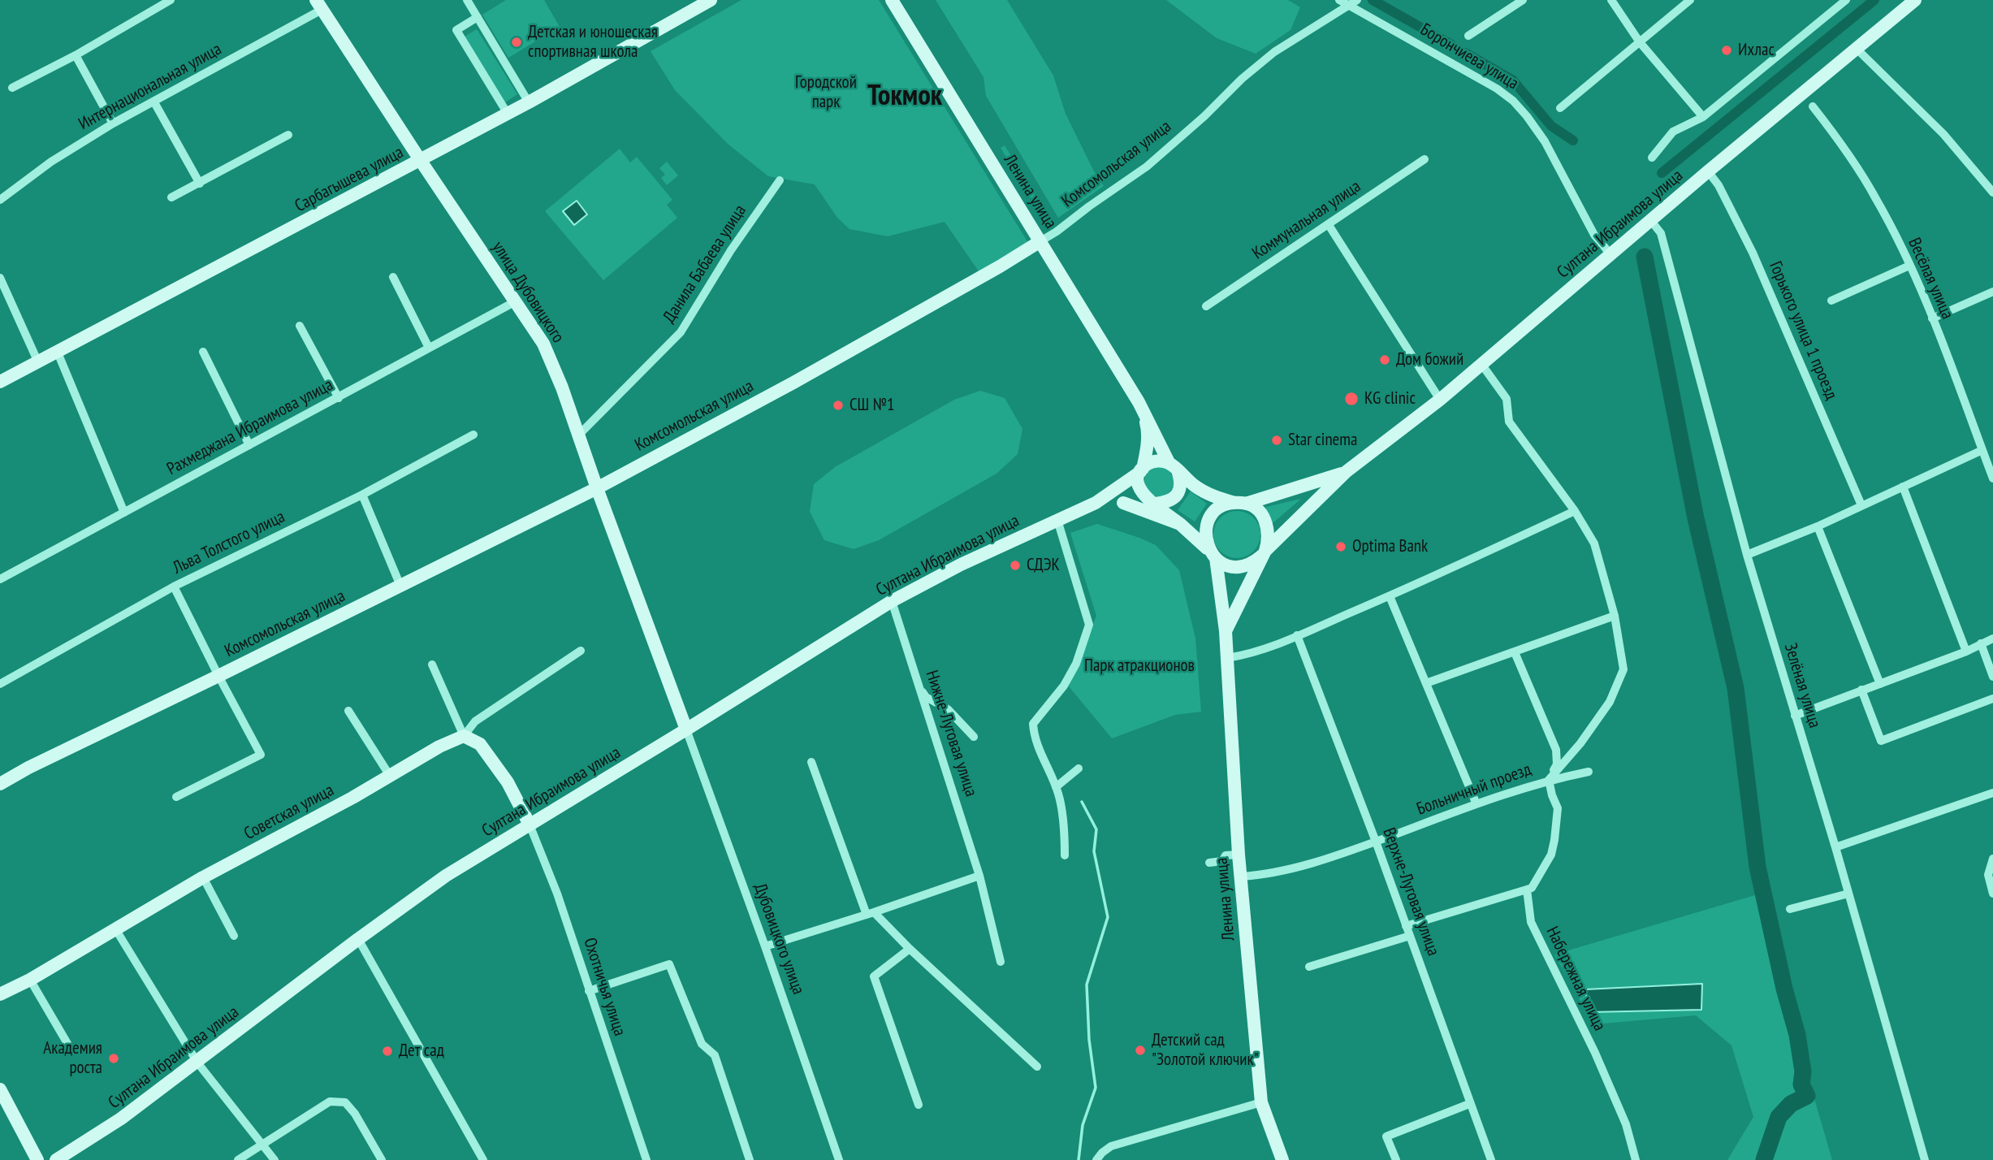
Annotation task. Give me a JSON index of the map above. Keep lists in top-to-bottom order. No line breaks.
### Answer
{"streets":{"main road":["Комсомольская улица","Сарбагышева улица","Ленина улица","Султана Ибраимова улица","улица Дубовицкого","Советская улица"],"street":["Борончиева улица","Интернациональная улица","Коммунальная улица","Данила Бабаева улица","Весёлая улица","Горького улица 1 проезд","Рахмеджана Ибраимова улица","Льва Толстого улица","Зелёная улица","Нижне-Луговая улица","Больничный проезд","Верхне-Луговая улица","Дубовицкого улица","Набережная улица","Охотничья улица"]},"crossings":[["Борончиева улица","Комсомольская улица"],["Борончиева улица","Султана Ибраимова улица"],["Интернациональная улица","улица Дубовицкого"],["Комсомольская улица","Ленина улица"],["Комсомольская улица","улица Дубовицкого"],["Сарбагышева улица","улица Дубовицкого"],["Ленина улица","Больничный проезд"],["Султана Ибраимова улица","улица Дубовицкого"],["Султана Ибраимова улица","Горького улица 1 проезд"],["Султана Ибраимова улица","Зелёная улица"],["Султана Ибраимова улица","Нижне-Луговая улица"],["Султана Ибраимова улица","Дубовицкого улица"],["Султана Ибраимова улица","Охотничья улица"],["Данила Бабаева улица","улица Дубовицкого"],["улица Дубовицкого","Рахмеджана Ибраимова улица"],["улица Дубовицкого","Дубовицкого улица"],["Больничный проезд","Верхне-Луговая улица"]],"districts":["Токмок"],"parks":["Городской парк","Парк атракционов"],"places":["Детская и юношеская спортивная школа","Ихлас","Дом божий","KG clinic","СШ №1","Star cinema","Optima Bank","СДЭК","Детский сад \"Золотой ключик\"","Дет сад","Академия роста"]}
